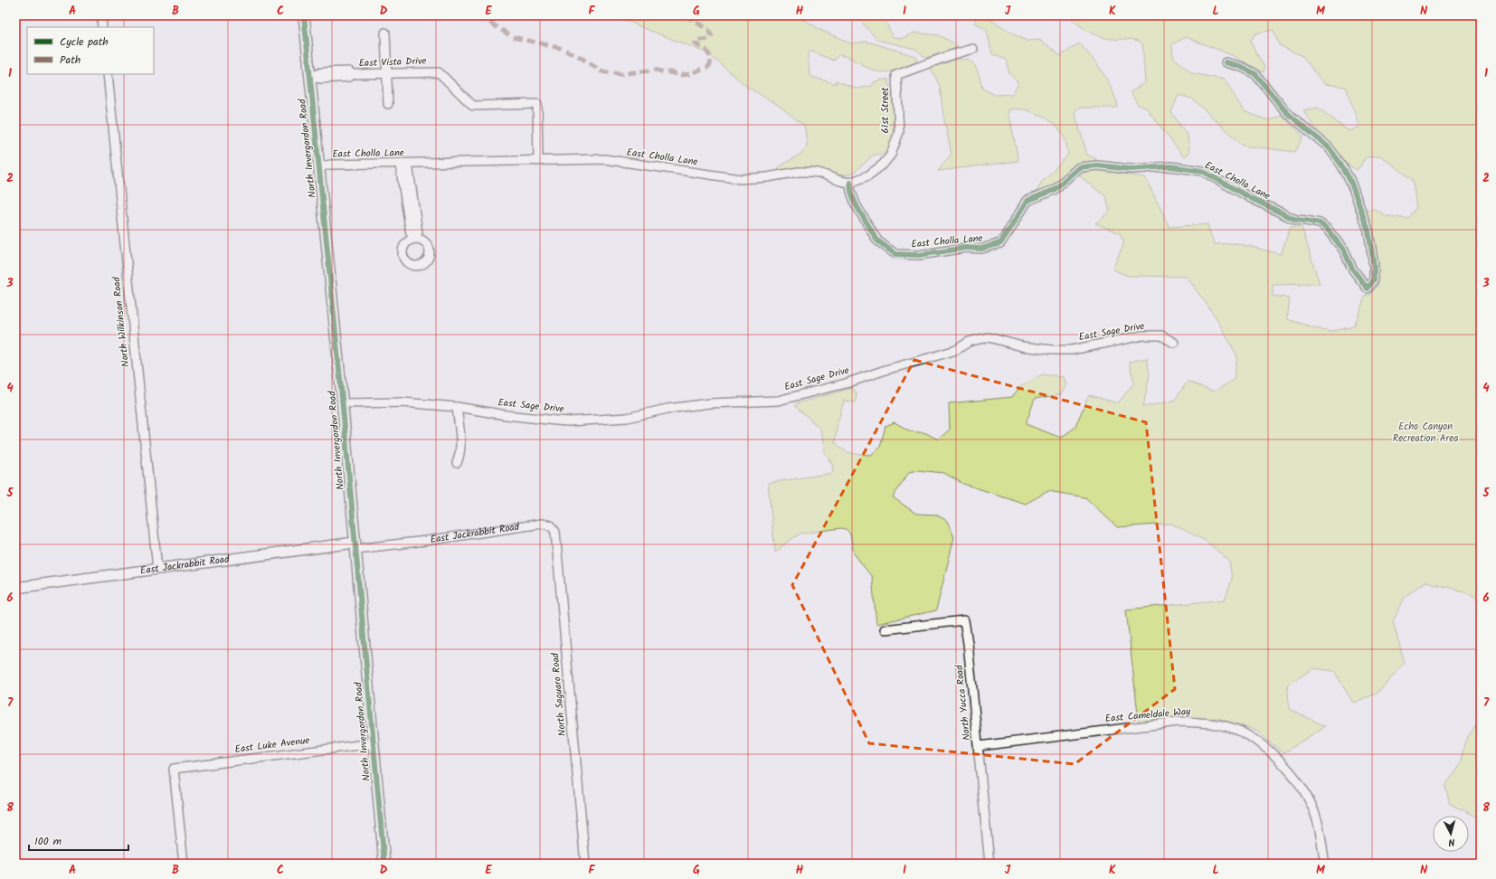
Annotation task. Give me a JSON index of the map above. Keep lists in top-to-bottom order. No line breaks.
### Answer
{"streets":{"street":["East Vista Drive","61st Street","North Invergordon Road","East Cholla Lane","North Wilkinson Road","East Sage Drive","East Jackrabbit Road","North Saguaro Road","North Yucca Road","East Cameldale Way","East Luke Avenue"]},"crossings":[["East Vista Drive","North Invergordon Road"],["East Vista Drive","East Cholla Lane"],["61st Street","East Cholla Lane"],["North Invergordon Road","East Cholla Lane"],["North Invergordon Road","East Sage Drive"],["North Invergordon Road","East Jackrabbit Road"],["North Invergordon Road","East Luke Avenue"],["North Wilkinson Road","East Jackrabbit Road"],["East Jackrabbit Road","North Saguaro Road"],["North Yucca Road","East Cameldale Way"]],"parks":["Echo Canyon Recreation Area"],"legend":["Cycle path","Path"],"scale_bar":"100 m","north":"bottom","grid":{"columns":["A","B","C","D","E","F","G","H","I","J","K","L","M","N"],"rows":["1","2","3","4","5","6","7","8"]}}
